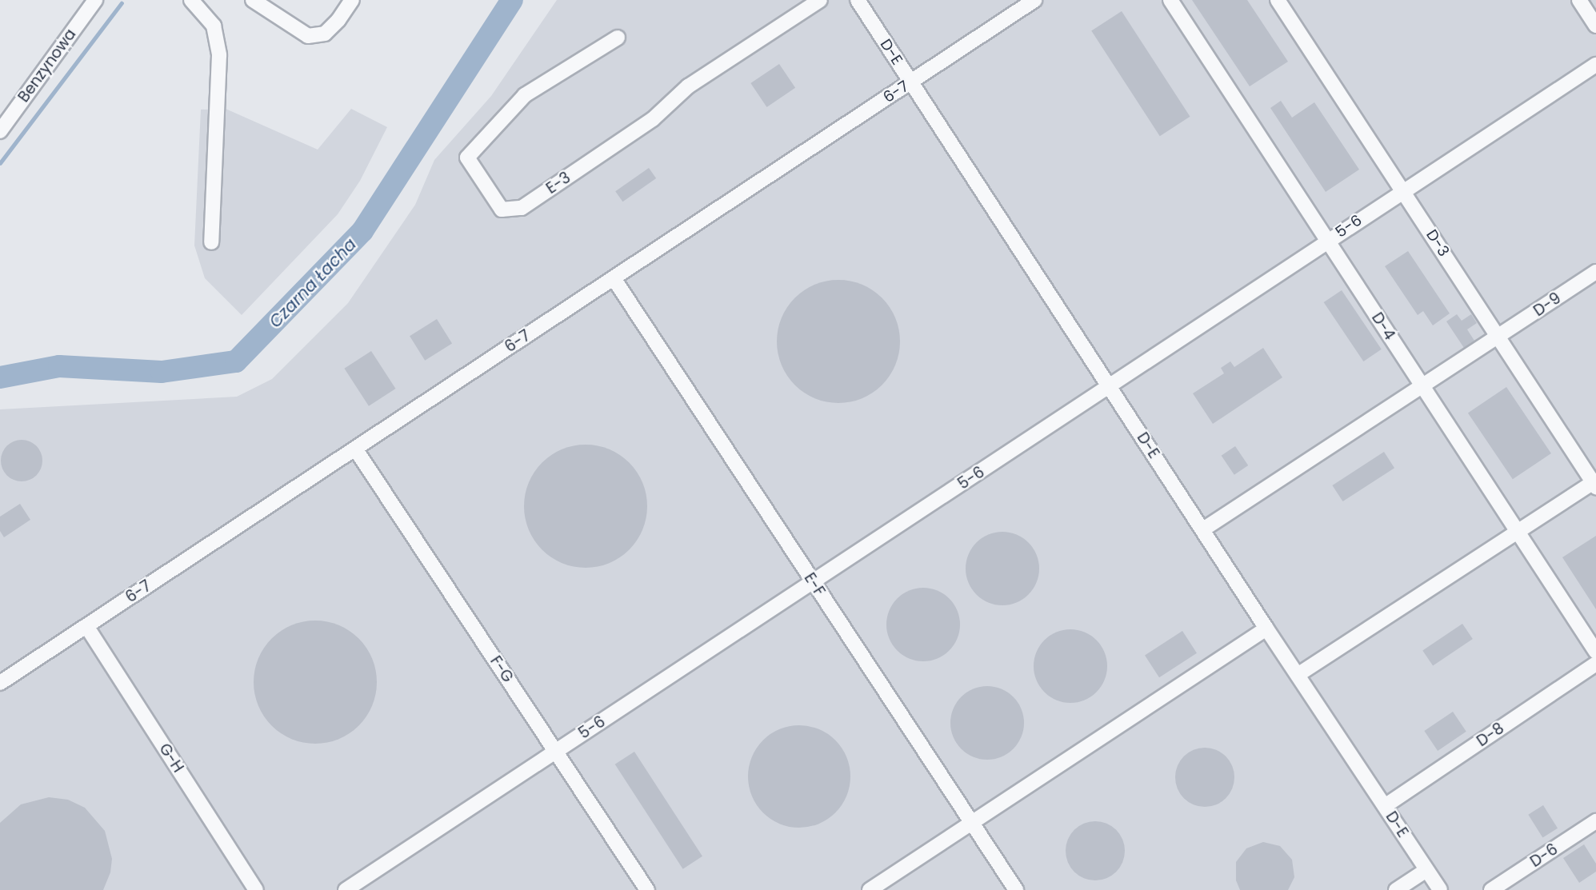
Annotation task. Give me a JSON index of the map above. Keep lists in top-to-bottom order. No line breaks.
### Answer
{"streets":{"street":["D-E","Benzynowa","6-7","E-3","5-6","D-3","D-9","D-4","E-F","F-G","D-8","G-H","D-6"]},"crossings":[["D-E","6-7"],["D-E","5-6"],["D-E","D-9"],["D-E","D-8"],["6-7","E-F"],["6-7","F-G"],["6-7","G-H"],["5-6","D-3"],["5-6","D-4"],["5-6","E-F"],["5-6","F-G"],["D-3","D-9"],["D-9","D-4"]],"water":["Czarna Łacha"]}
